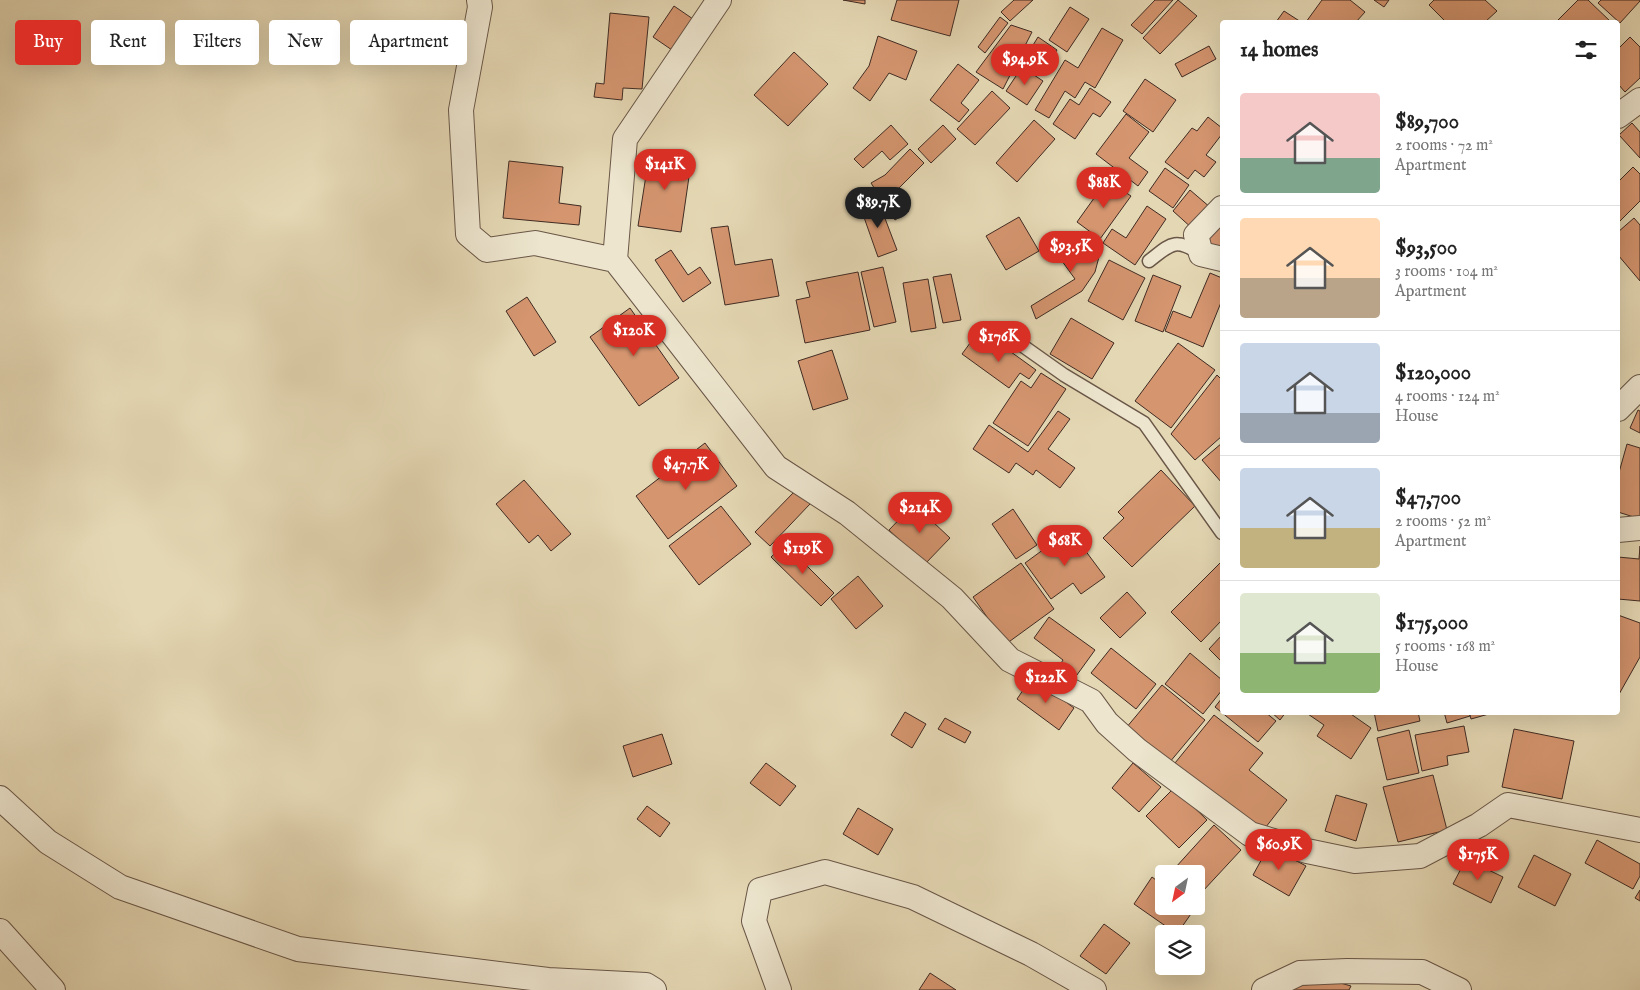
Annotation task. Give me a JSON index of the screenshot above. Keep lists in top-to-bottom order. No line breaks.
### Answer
{"north":"bottom left","page":{"chip":["Buy","Rent","Filters","New","Apartment"],"heading":"14 homes","price":["$94.9K","$141K","$88K","$89.7K","$93.5K","$120K","$176K","$47.7K","$214K","$68K","$119K","$122K","$60.9K","$175K"],"list":[{"name":"$89,700","note":"2 rooms · 72 m² · Apartment"},{"name":"$93,500","note":"3 rooms · 104 m² · Apartment"},{"name":"$120,000","note":"4 rooms · 124 m² · House"},{"name":"$47,700","note":"2 rooms · 52 m² · Apartment"},{"name":"$175,000","note":"5 rooms · 168 m² · House"}]}}
